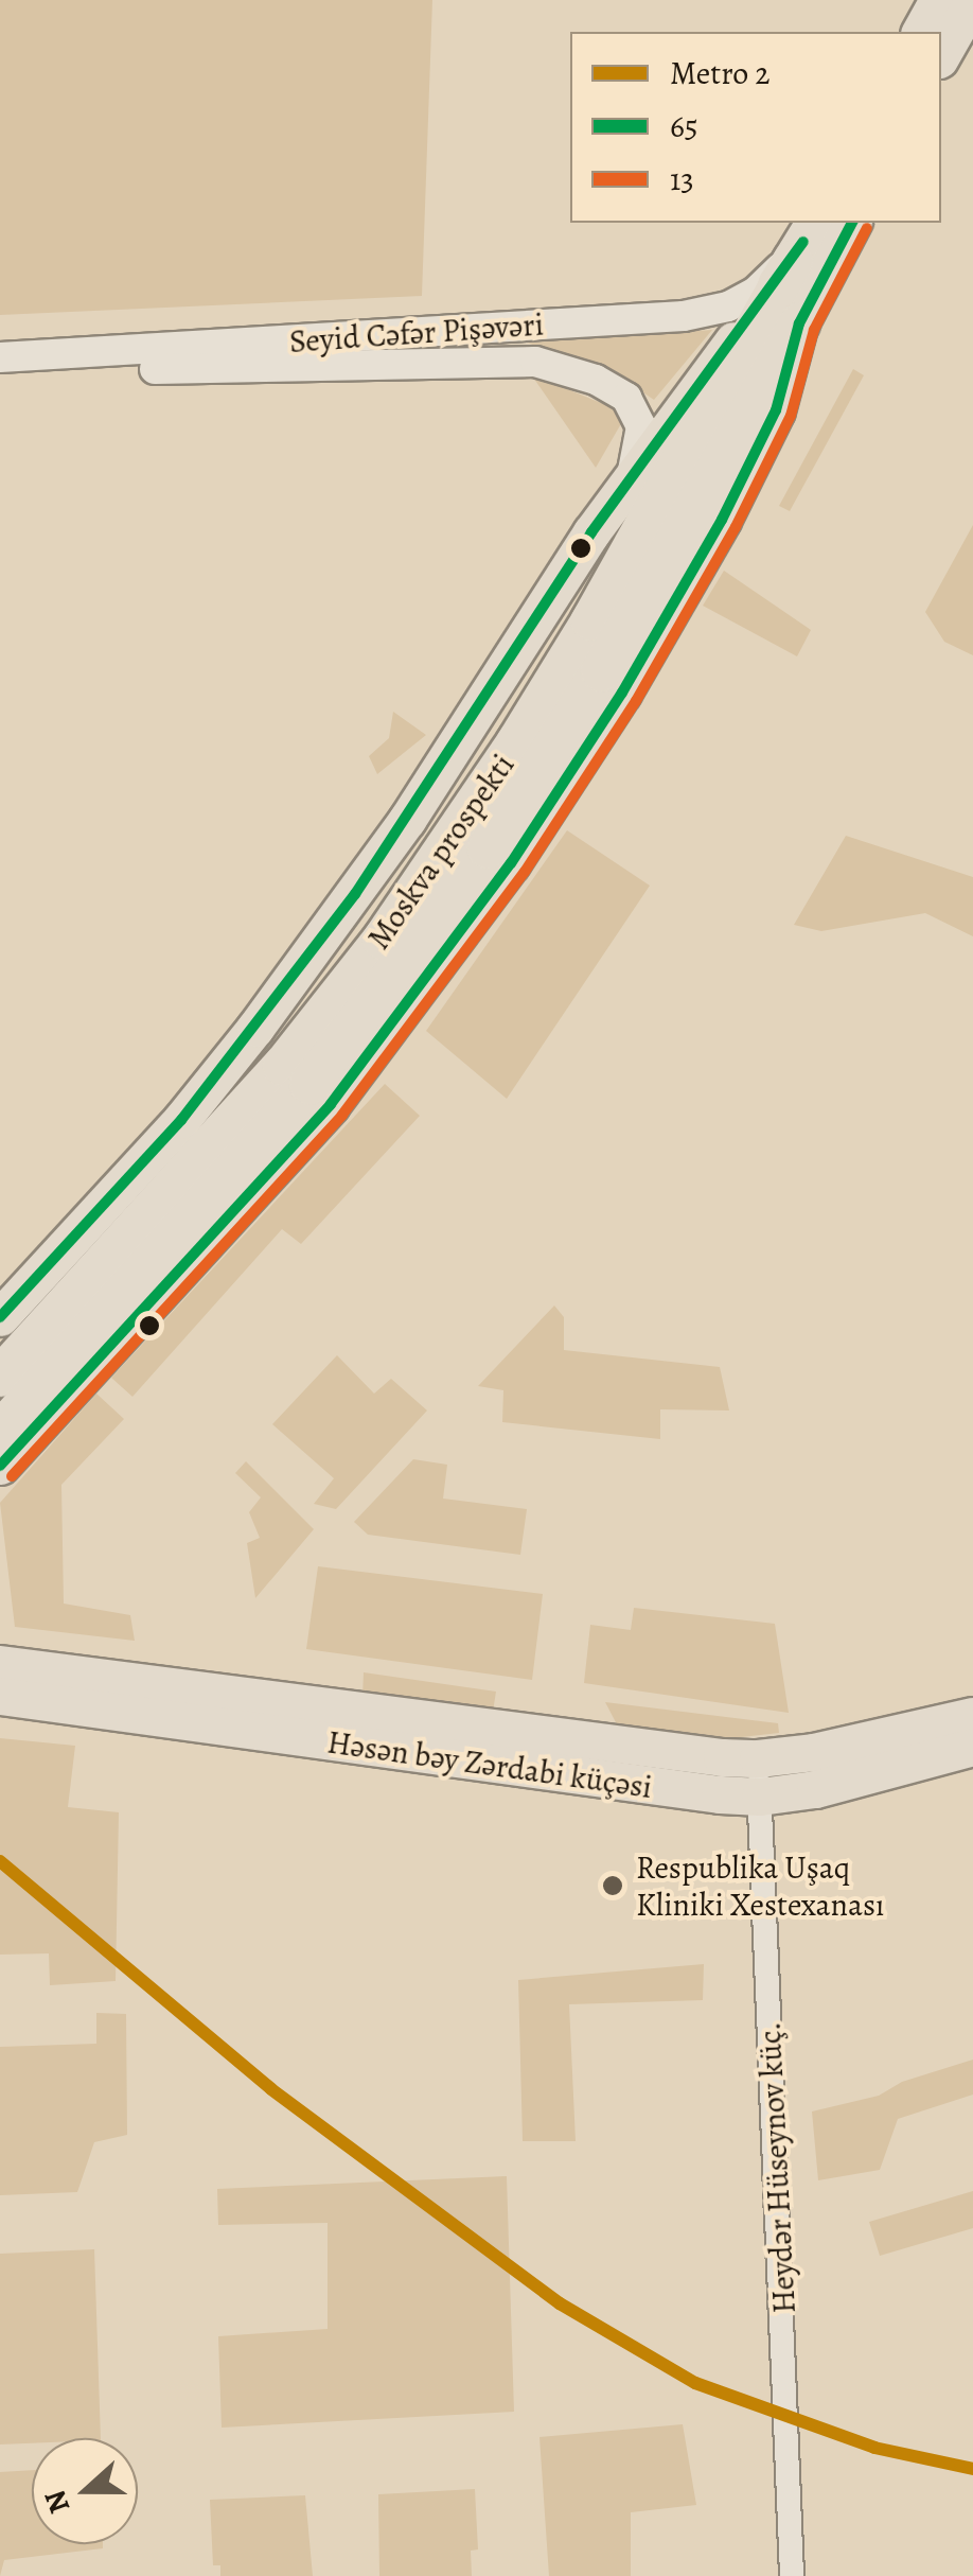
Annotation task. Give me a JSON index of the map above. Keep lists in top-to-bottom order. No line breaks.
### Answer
{"streets":{"highway":["Moskva prospekti"],"main road":["Həsən bəy Zərdabi küçəsi"],"street":["Seyid Cəfər Pişəvəri","Heydər Hüseynov küç."]},"crossings":[["Seyid Cəfər Pişəvəri","Moskva prospekti"],["Həsən bəy Zərdabi küçəsi","Heydər Hüseynov küç."]],"places":["Respublika Uşaq Kliniki Xestexanası"],"lines":["transit line 65","transit line 13","metro line 2"],"legend":["Metro 2","65","13"],"north":"left"}
